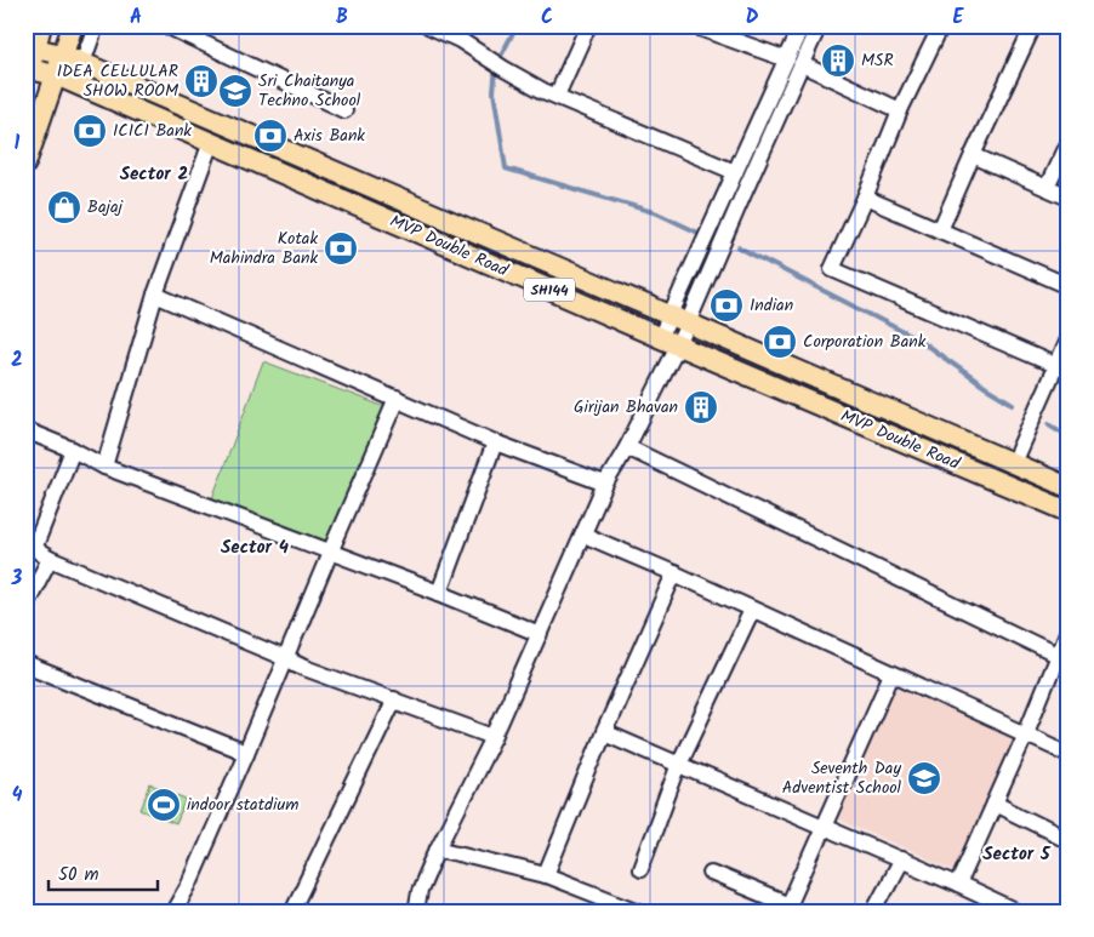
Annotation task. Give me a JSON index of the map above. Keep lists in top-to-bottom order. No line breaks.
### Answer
{"streets":{"main road":["MVP Double Road","SH144"]},"districts":["Sector 2","Sector 4","Sector 5"],"places":{"building":["MSR","IDEA CELLULAR SHOW ROOM","Girijan Bhavan"],"school or university":["Sri Chaitanya Techno School","Seventh Day Adventist School"],"bank":["ICICI Bank","Axis Bank","Kotak Mahindra Bank","Indian","Corporation Bank"],"shop":["Bajaj"],"sports":["indoor statdium"]},"scale_bar":"50 m","grid":{"columns":["A","B","C","D","E"],"rows":["1","2","3","4"]}}
